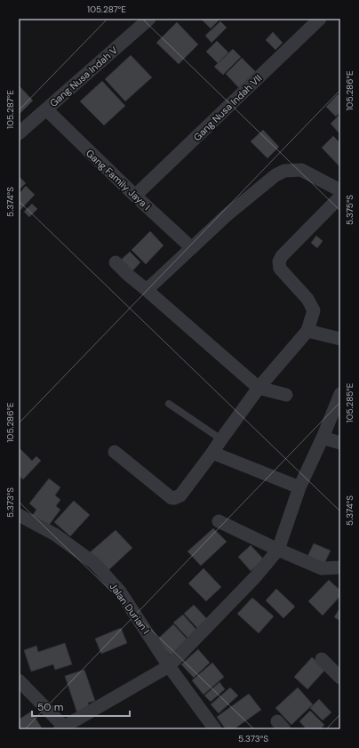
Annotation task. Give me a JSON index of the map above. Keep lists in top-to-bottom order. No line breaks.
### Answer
{"streets":{"street":["Gang Nusa Indah V","Gang Nusa Indah VII","Gang Family Jaya I","Jalan Durian I"]},"crossings":[["Gang Nusa Indah V","Gang Family Jaya I"],["Gang Nusa Indah VII","Gang Family Jaya I"]],"scale_bar":"50 m","coordinates":["105.287°E","105.286°E","5.374°S","5.375°S","105.285°E","5.373°S"]}
